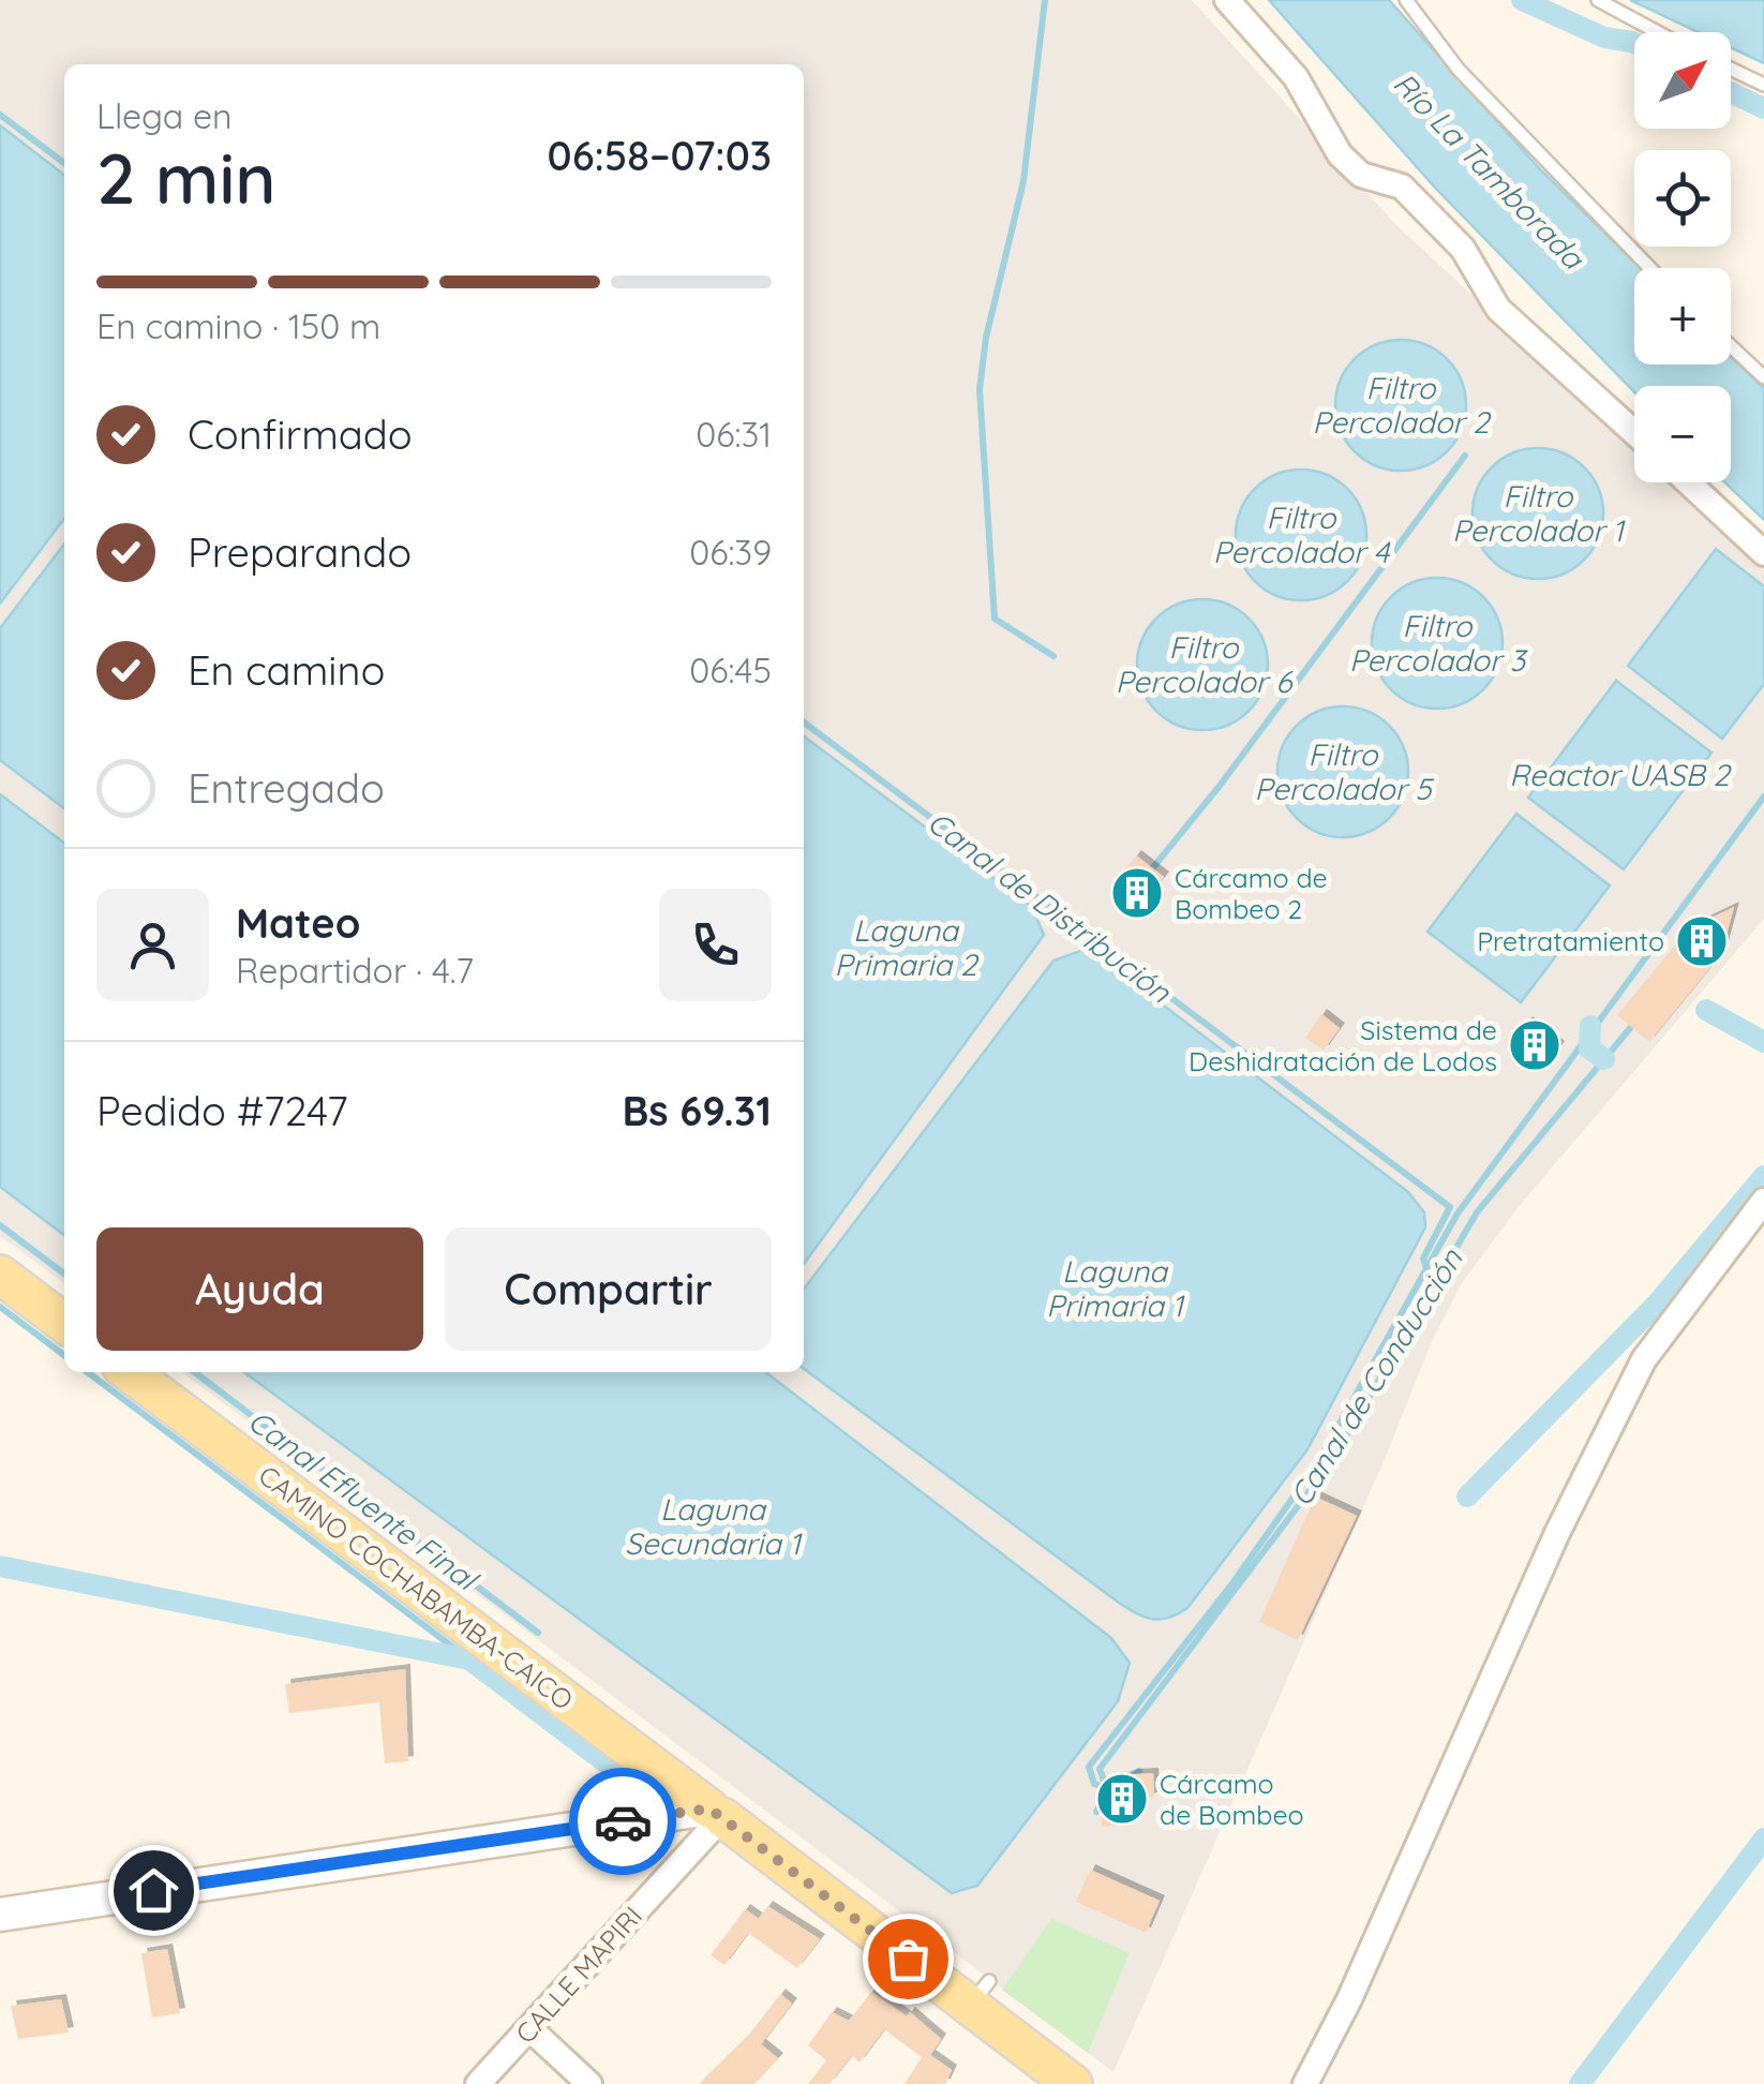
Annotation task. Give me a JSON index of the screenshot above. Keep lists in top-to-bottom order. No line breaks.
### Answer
{"streets":{"main road":["CAMINO COCHABAMBA-CAICO"],"street":["CALLE MAPIRI"]},"crossings":[["CAMINO COCHABAMBA-CAICO","CALLE MAPIRI"]],"water":["Río La Tamborada","Filtro Percolador 2","Filtro Percolador 1","Filtro Percolador 4","Filtro Percolador 3","Filtro Percolador 6","Filtro Percolador 5","Reactor UASB 2","Canal de Distribución","Laguna Primaria 2","Laguna Primaria 1","Canal de Conducción","Canal Efluente Final","Laguna Secundaria 1"],"places":{"building":["Cárcamo de Bombeo 2","Pretratamiento","Sistema de Deshidratación de Lodos","Cárcamo de Bombeo"]},"north":"top right","page":{"map_buttons":["+","−"],"heading":["2 min","Llega en","06:58–07:03"],"panel":["Mateo","Repartidor · 4.7","Pedido #7247","Bs 69.31"],"bar":"En camino · 150 m","list":[["Confirmado","06:31"],["Preparando","06:39"],["En camino","06:45"],"Entregado"],"buttons":["Ayuda","Compartir"]}}
